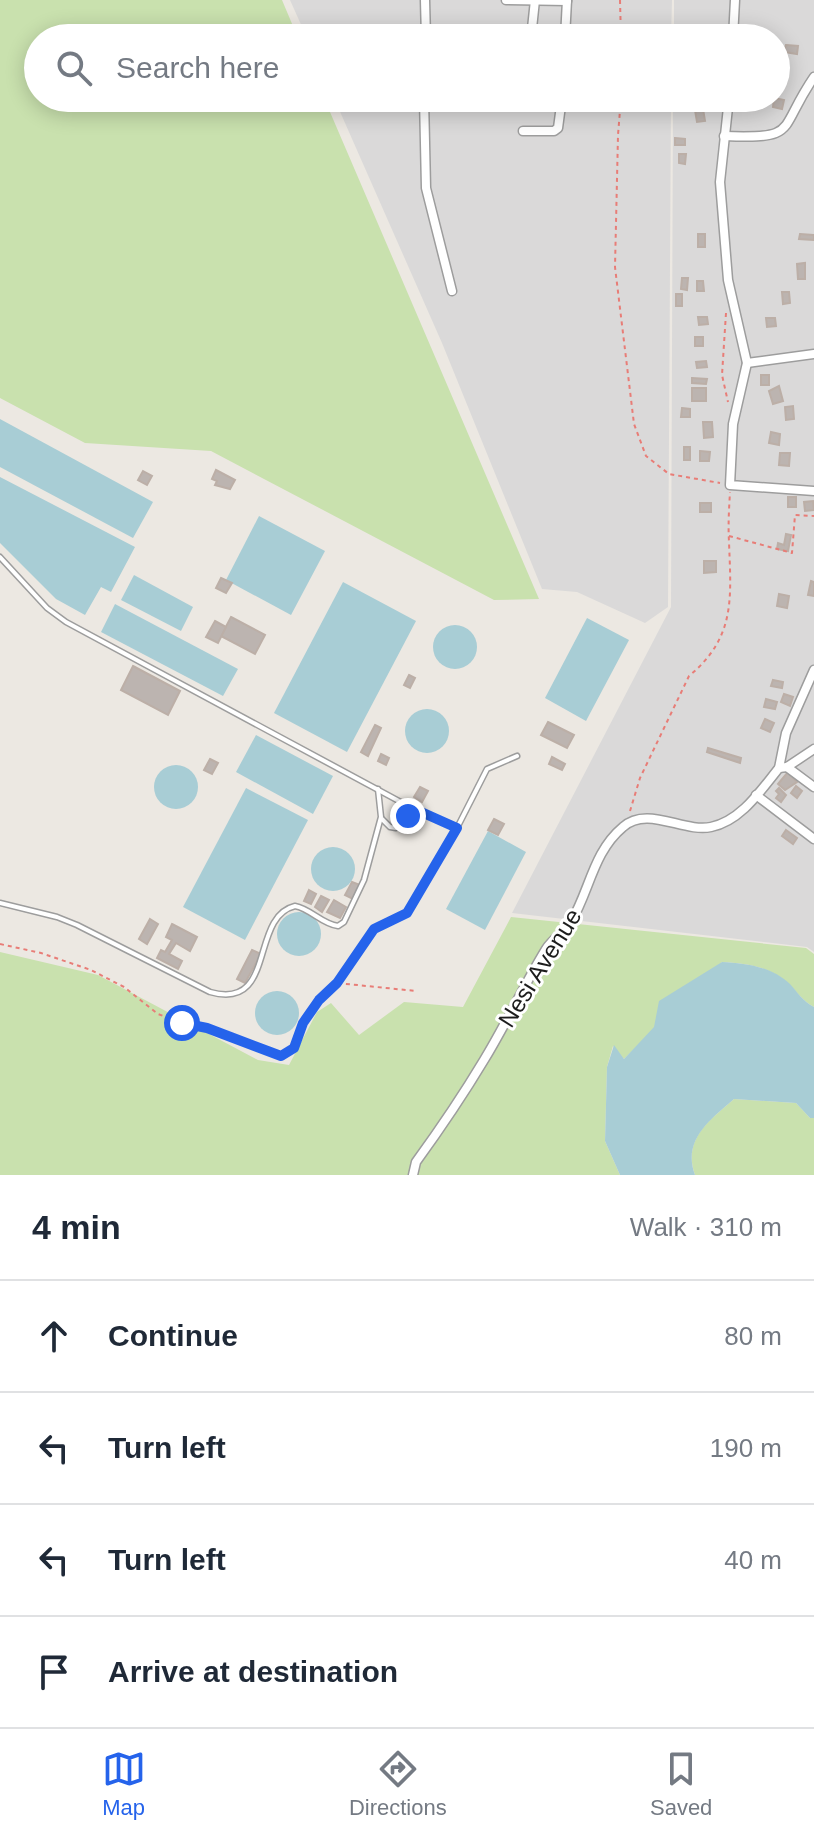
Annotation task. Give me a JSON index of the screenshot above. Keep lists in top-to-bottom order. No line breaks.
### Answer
{"streets":{"street":["Nesi Avenue"]},"page":{"search":"Search here","heading":["4 min","Walk · 310 m"],"list":[["Continue","80 m"],["Turn left","190 m"],["Turn left","40 m"],"Arrive at destination"],"nav":["Map","Directions","Saved"]}}
